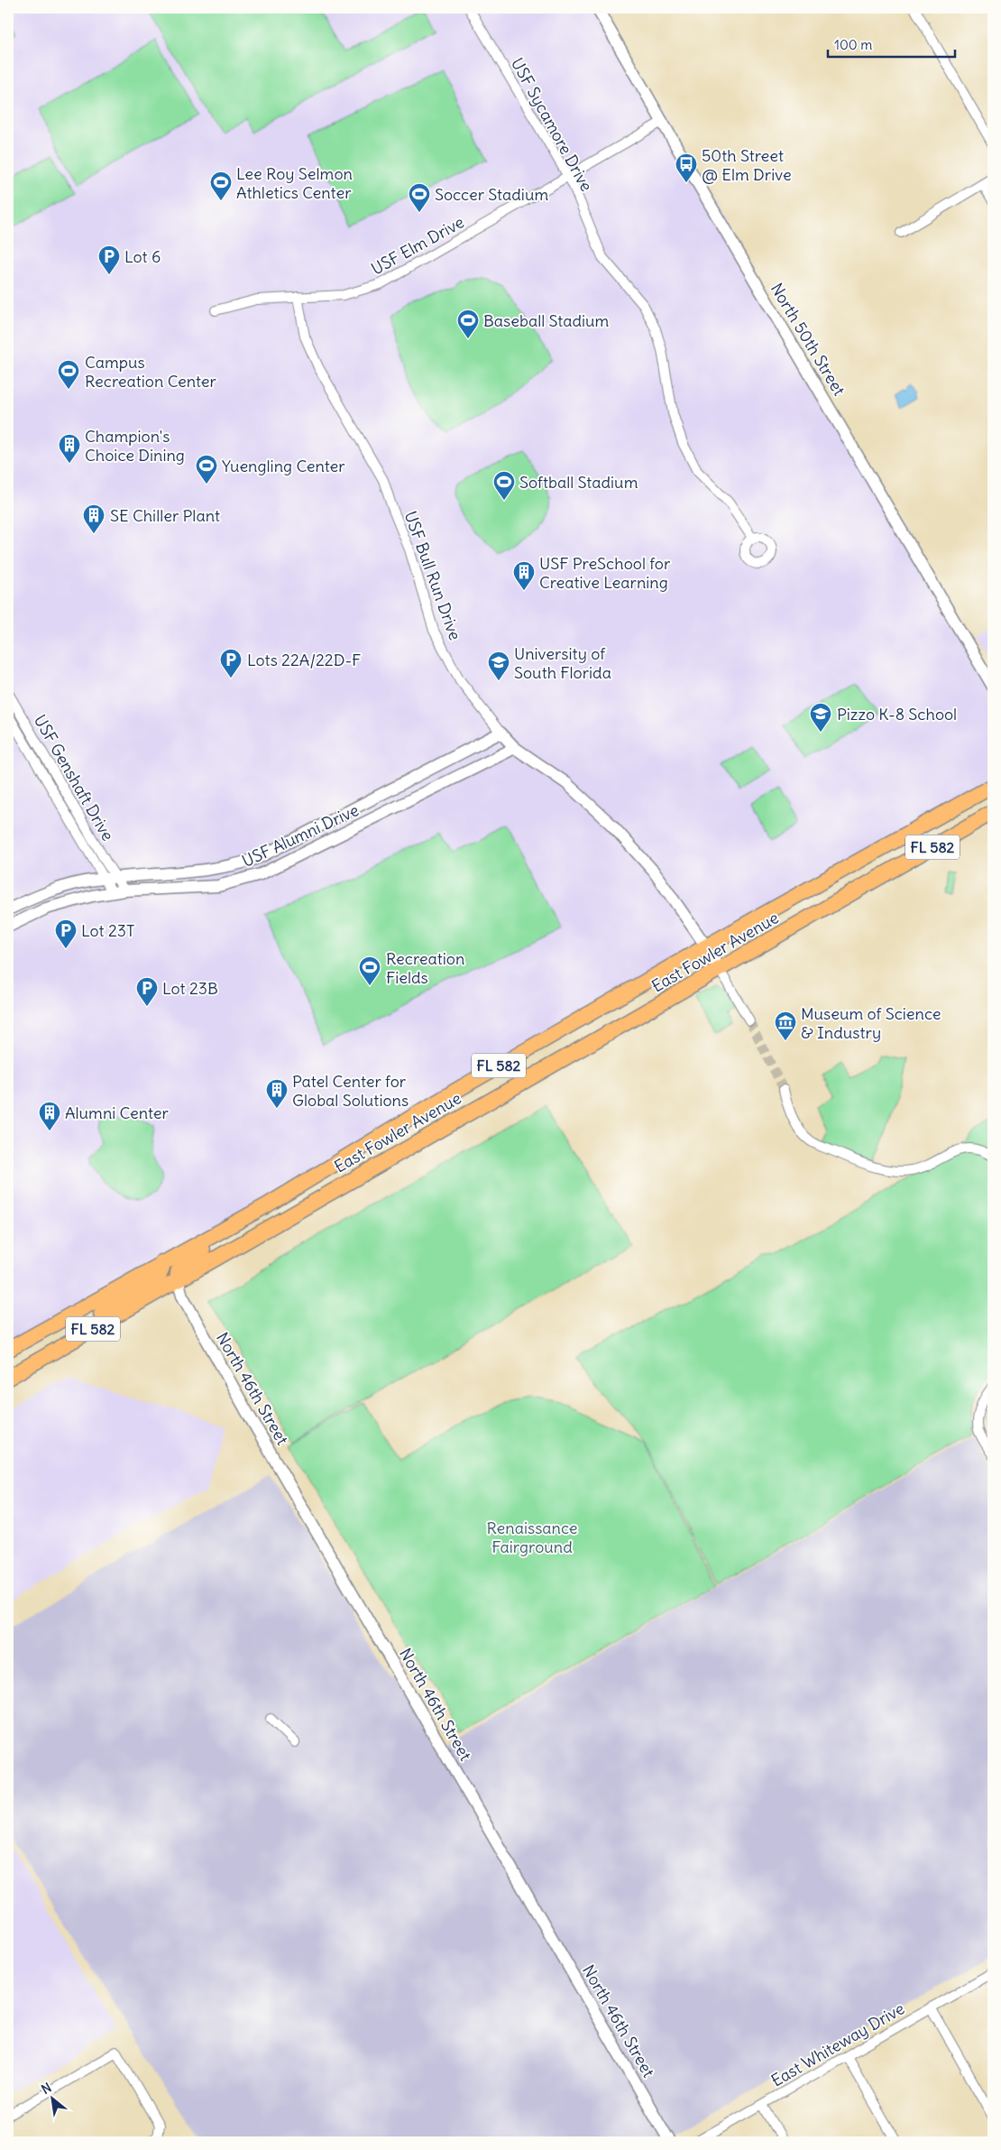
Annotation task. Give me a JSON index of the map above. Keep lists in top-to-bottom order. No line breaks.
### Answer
{"streets":{"main road":["FL 582","East Fowler Avenue"],"street":["USF Sycamore Drive","USF Elm Drive","North 50th Street","USF Bull Run Drive","USF Genshaft Drive","USF Alumni Drive","North 46th Street","East Whiteway Drive"]},"crossings":[["USF Sycamore Drive","USF Elm Drive"],["USF Elm Drive","North 50th Street"],["USF Elm Drive","USF Bull Run Drive"],["USF Bull Run Drive","USF Alumni Drive"],["USF Bull Run Drive","East Fowler Avenue"],["USF Genshaft Drive","USF Alumni Drive"],["East Fowler Avenue","North 46th Street"]],"parks":["Renaissance Fairground"],"places":{"bus stop":["50th Street @ Elm Drive"],"sports":["Lee Roy Selmon Athletics Center","Soccer Stadium","Baseball Stadium","Campus Recreation Center","Yuengling Center","Softball Stadium","Recreation Fields"],"parking":["Lot 6","Lots 22A/22D-F","Lot 23T","Lot 23B"],"building":["Champion's Choice Dining","SE Chiller Plant","USF PreSchool for Creative Learning","Patel Center for Global Solutions","Alumni Center"],"school or university":["University of South Florida","Pizzo K-8 School"],"museum":["Museum of Science & Industry"]},"scale_bar":"100 m","north":"top left"}
